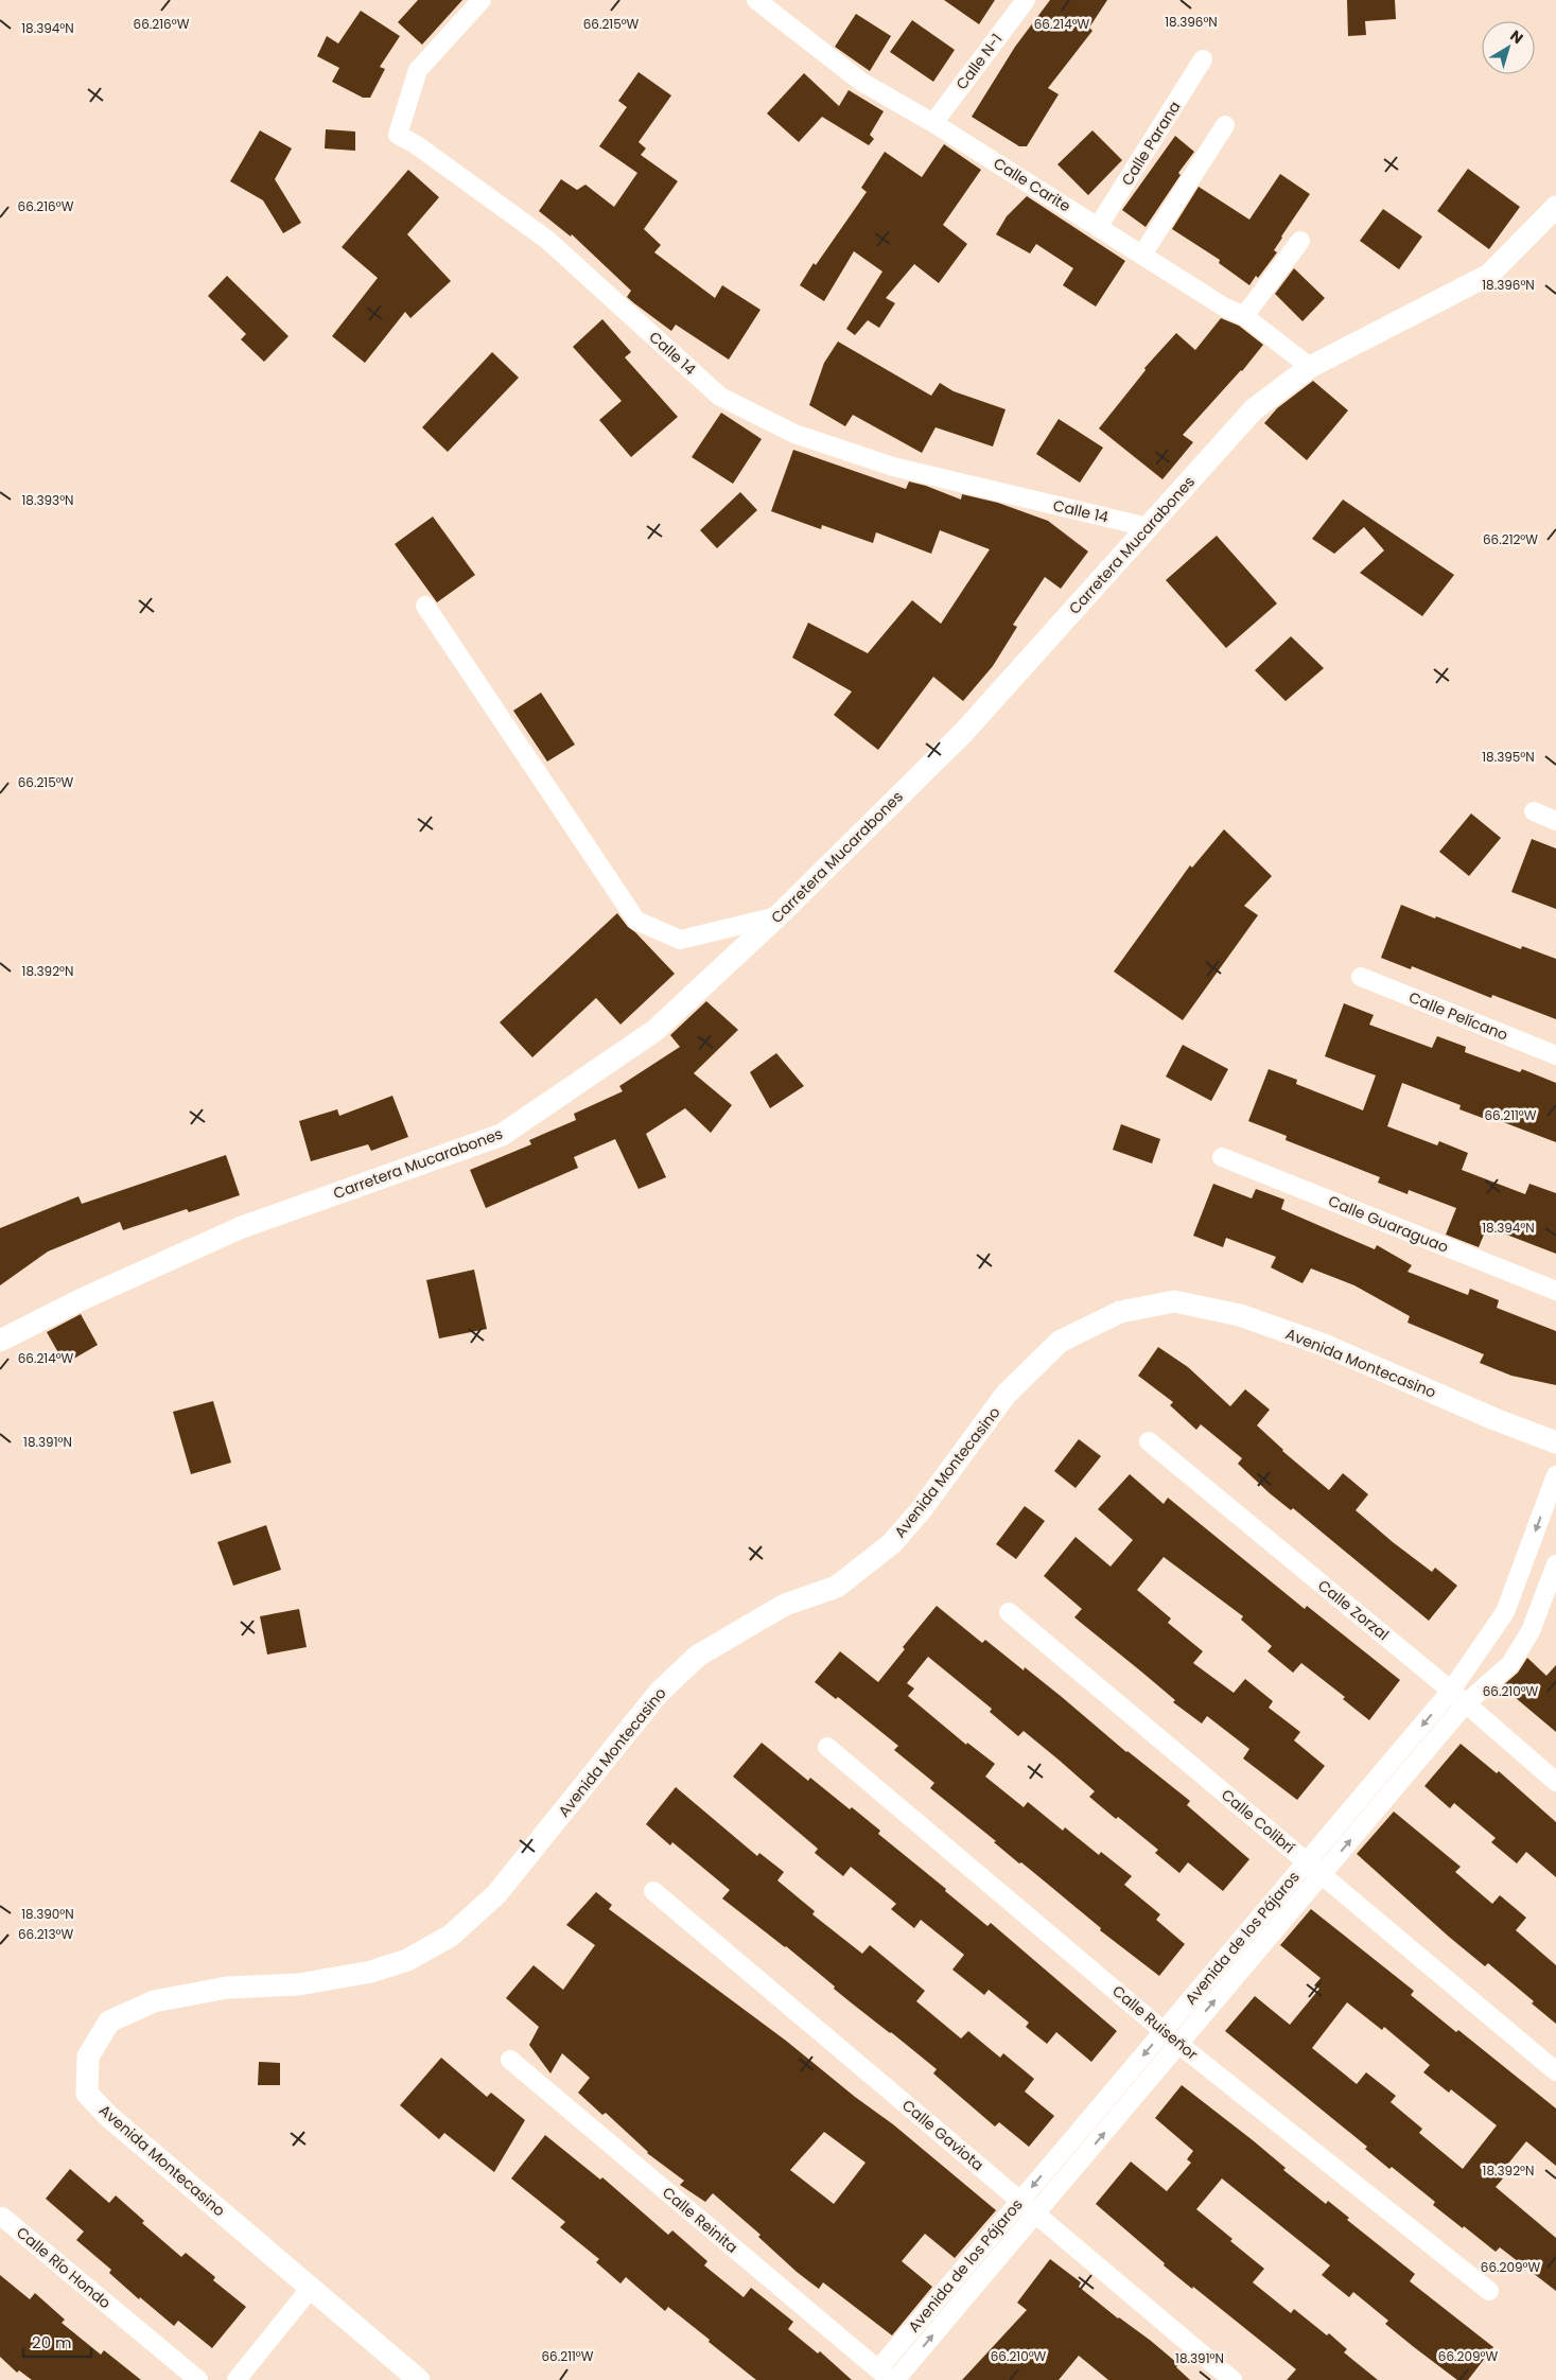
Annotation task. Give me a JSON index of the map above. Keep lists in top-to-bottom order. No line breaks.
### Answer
{"streets":{"street":["Calle N-1","Calle Parana","Calle Carite","Calle 14","Carretera Mucarabones","Calle Pelícano","Calle Guaraguao","Avenida Montecasino","Calle Zorzal","Calle Colibrí","Avenida de los Pájaros","Calle Ruiseñor","Calle Gaviota","Calle Reinita","Calle Río Hondo"]},"crossings":[["Calle N-1","Calle Carite"],["Calle Parana","Calle Carite"],["Calle Carite","Carretera Mucarabones"],["Calle 14","Carretera Mucarabones"],["Calle Zorzal","Avenida de los Pájaros"],["Calle Colibrí","Avenida de los Pájaros"],["Avenida de los Pájaros","Calle Ruiseñor"],["Avenida de los Pájaros","Calle Gaviota"],["Avenida de los Pájaros","Calle Reinita"]],"scale_bar":"20 m","north":"top right","coordinates":["18.396°N","66.215°W","66.214°W","66.216°W","18.394°N","18.393°N","66.212°W","18.395°N","18.392°N","66.211°W","18.391°N","66.210°W","18.390°N","66.213°W","66.209°W"]}
